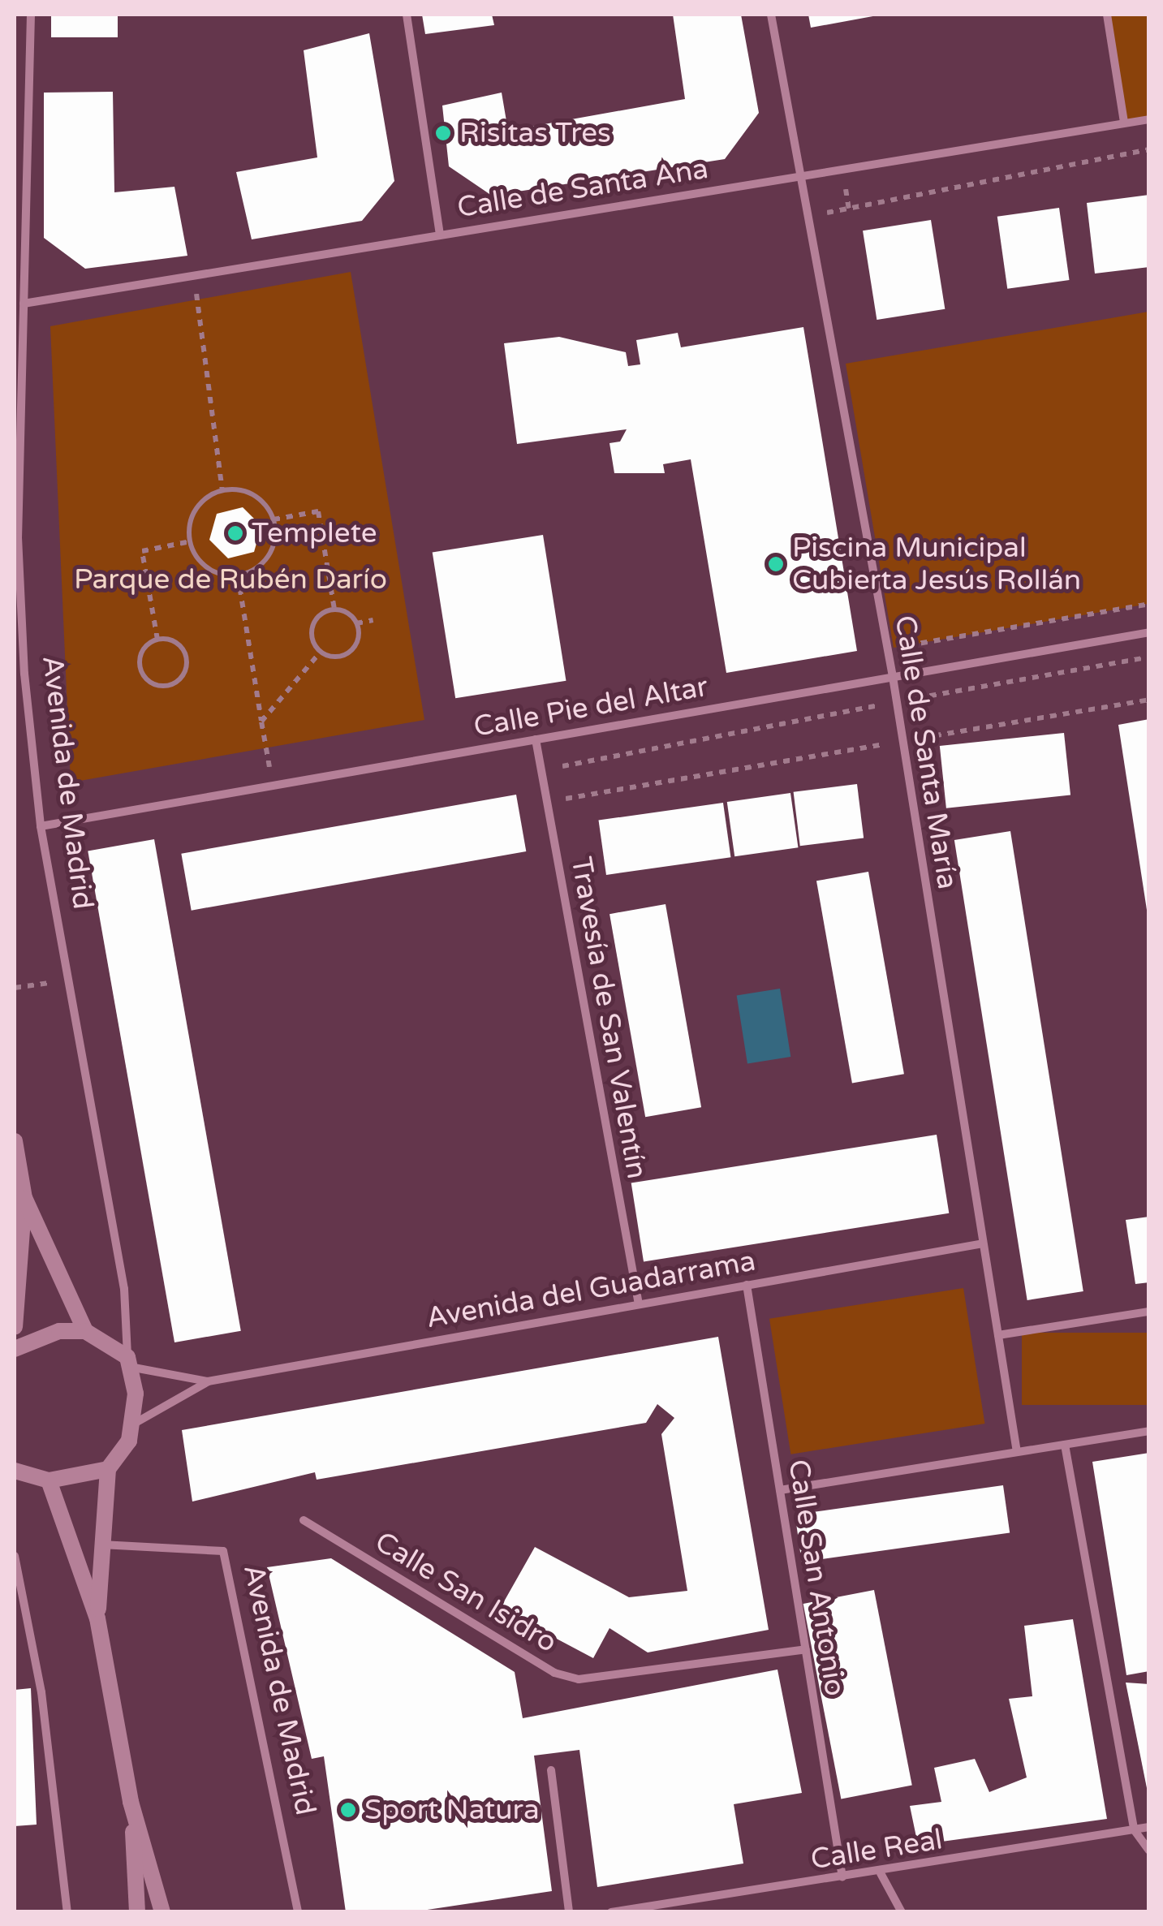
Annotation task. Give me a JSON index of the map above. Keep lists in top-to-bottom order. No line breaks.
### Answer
{"streets":{"street":["Calle de Santa Ana","Calle Pie del Altar","Calle de Santa María","Avenida de Madrid","Travesía de San Valentín","Avenida del Guadarrama","Calle San Antonio","Calle San Isidro","Calle Real"]},"crossings":[["Calle de Santa Ana","Calle de Santa María"],["Calle de Santa Ana","Avenida de Madrid"],["Calle Pie del Altar","Calle de Santa María"],["Calle Pie del Altar","Avenida de Madrid"],["Calle Pie del Altar","Travesía de San Valentín"],["Calle de Santa María","Avenida del Guadarrama"],["Avenida de Madrid","Avenida del Guadarrama"],["Travesía de San Valentín","Avenida del Guadarrama"],["Avenida del Guadarrama","Calle San Antonio"],["Calle San Antonio","Calle San Isidro"],["Calle San Antonio","Calle Real"]],"parks":["Parque de Rubén Darío"],"places":["Risitas Tres","Templete","Piscina Municipal Cubierta Jesús Rollán","Sport Natura"]}
